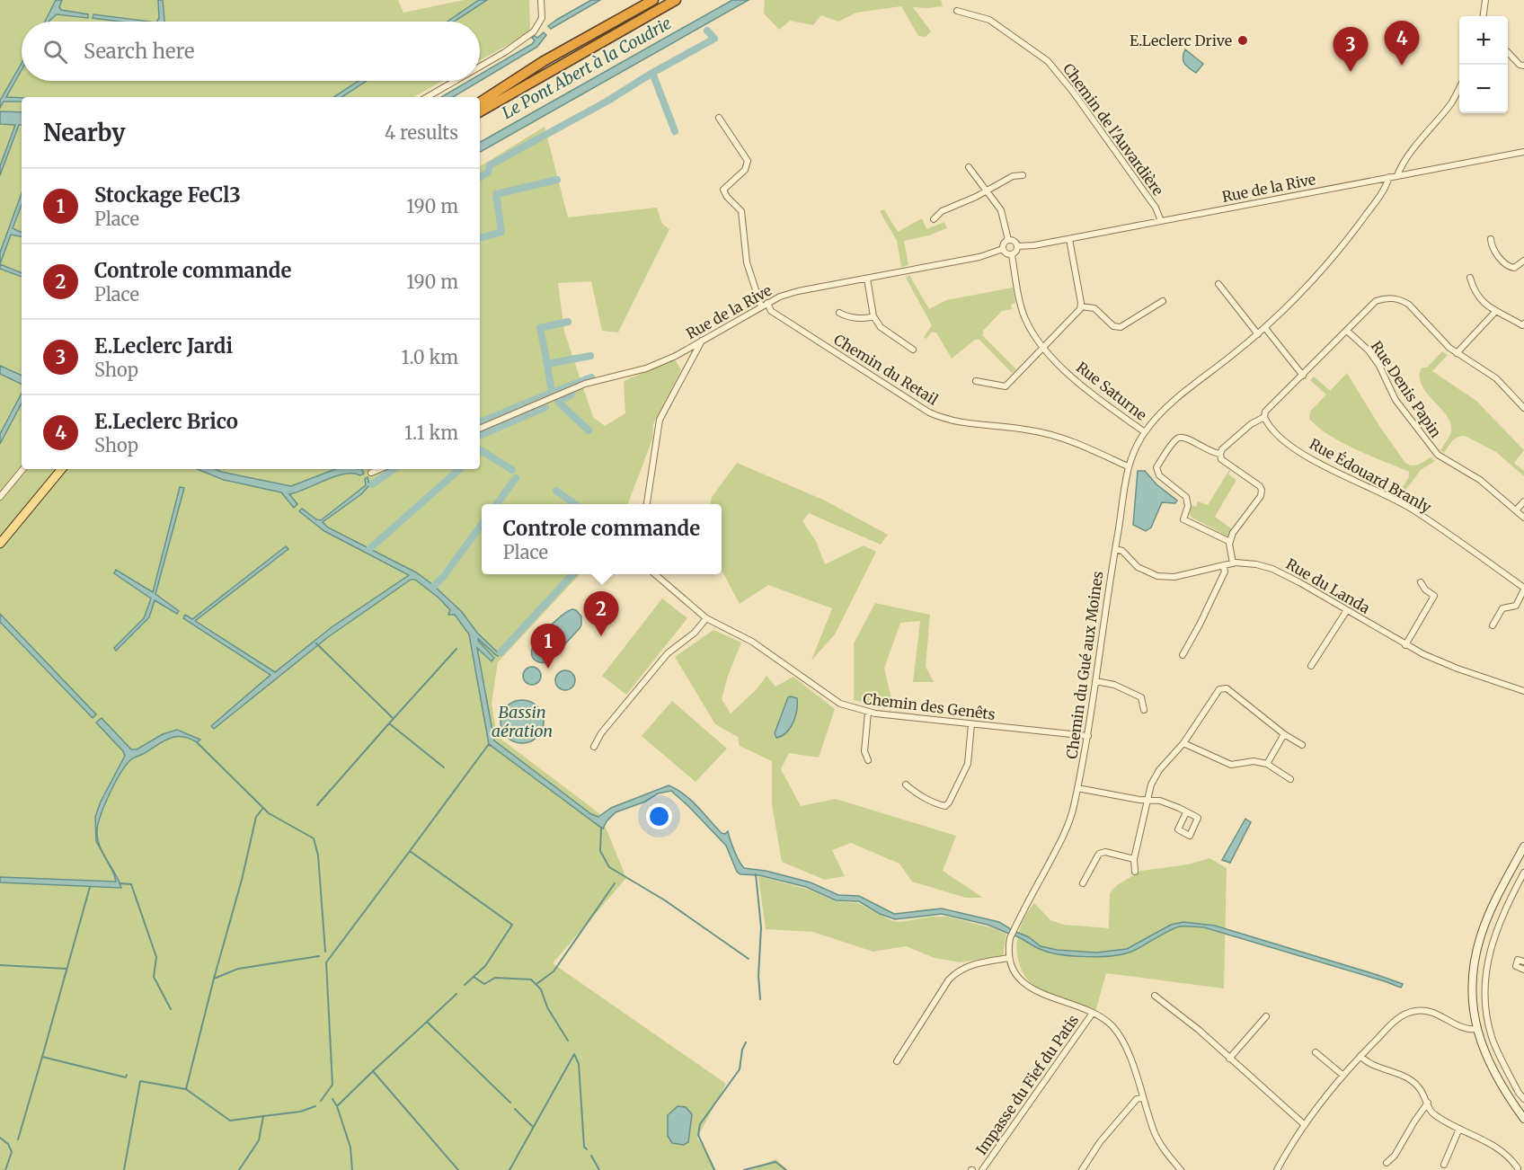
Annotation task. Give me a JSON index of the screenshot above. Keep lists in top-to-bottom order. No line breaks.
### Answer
{"streets":{"street":["Chemin de l'Auvardière","Rue de la Rive","Chemin du Retail","Rue Denis Papin","Rue Saturne","Rue Édouard Branly","Rue du Landa","Chemin du Gué aux Moines","Chemin des Genêts","Impasse du Fief du Patis"]},"crossings":[["Chemin de l'Auvardière","Rue de la Rive"],["Rue de la Rive","Chemin du Retail"],["Rue de la Rive","Rue Saturne"],["Rue de la Rive","Chemin du Gué aux Moines"],["Chemin du Retail","Chemin du Gué aux Moines"],["Rue Saturne","Chemin du Gué aux Moines"],["Rue du Landa","Chemin du Gué aux Moines"],["Chemin du Gué aux Moines","Chemin des Genêts"]],"water":["Le Pont Abert à la Coudrie","Bassin aération"],"places":["E.Leclerc Drive"],"page":{"map_buttons":["+","−"],"pins":["4","3","2","1"],"search":"Search here","heading":["Nearby","4 results"],"list":[{"mark":"1","name":"Stockage FeCl3","note":"Place","value":"190 m"},{"mark":"2","name":"Controle commande","note":"Place","value":"190 m"},{"mark":"3","name":"E.Leclerc Jardi","note":"Shop","value":"1.0 km"},{"mark":"4","name":"E.Leclerc Brico","note":"Shop","value":"1.1 km"}],"popup":["Controle commande","Place"]}}
